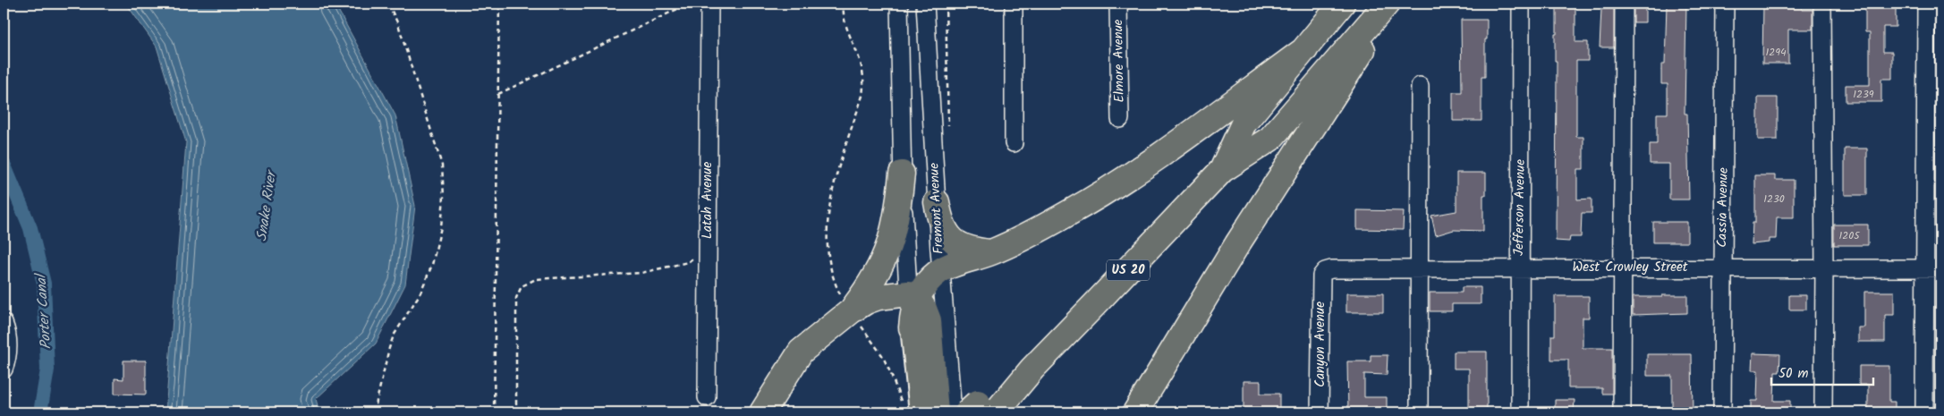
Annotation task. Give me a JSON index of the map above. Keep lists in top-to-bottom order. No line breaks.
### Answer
{"streets":{"highway":["US 20"],"street":["Elmore Avenue","Latah Avenue","Jefferson Avenue","Cassia Avenue","Fremont Avenue","West Crowley Street","Canyon Avenue"]},"crossings":[["Jefferson Avenue","West Crowley Street"],["Cassia Avenue","West Crowley Street"],["West Crowley Street","Canyon Avenue"]],"water":["Snake River","Porter Canal"],"house_numbers":["1294","1239","1230","1205"],"scale_bar":"50 m"}
